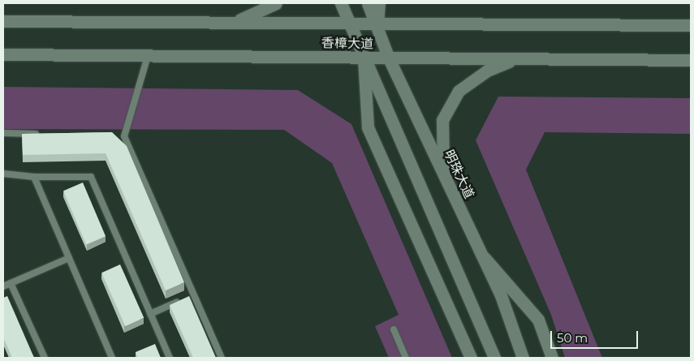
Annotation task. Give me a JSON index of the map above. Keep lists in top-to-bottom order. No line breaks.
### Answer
{"streets":{"main road":["香樟大道","明珠大道"]},"crossings":[["香樟大道","明珠大道"]],"scale_bar":"50 m"}
